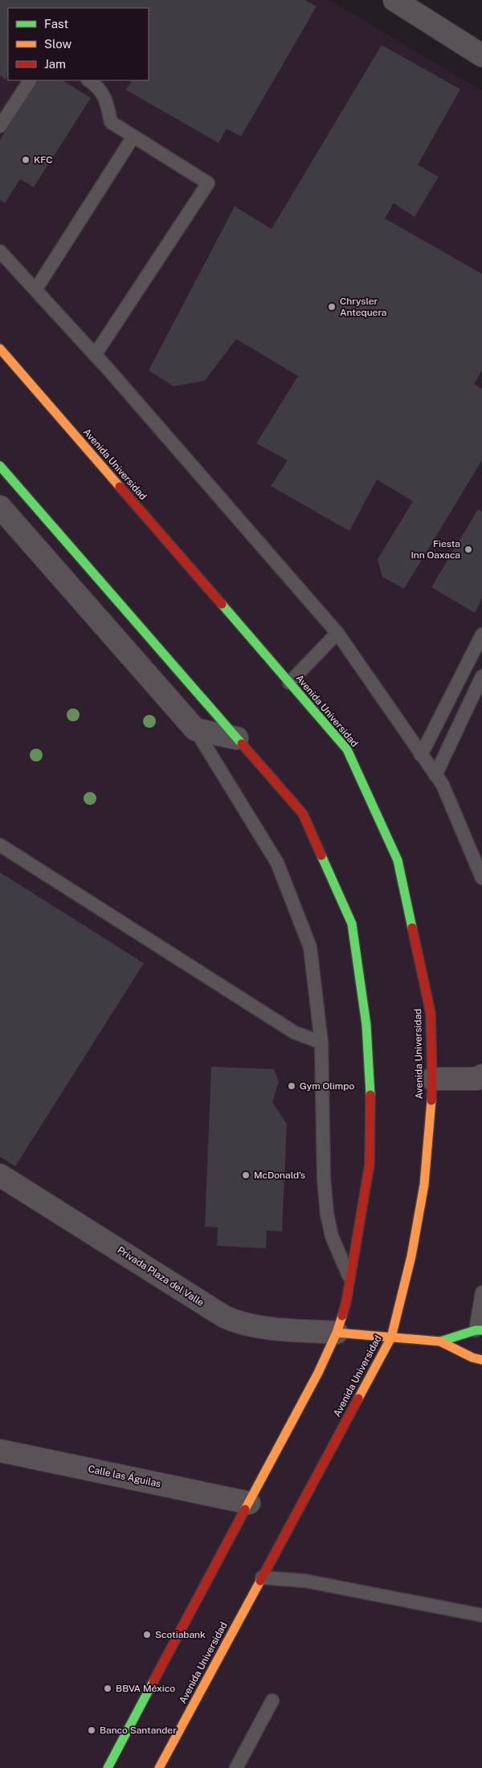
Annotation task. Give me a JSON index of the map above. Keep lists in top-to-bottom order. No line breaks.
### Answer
{"streets":{"main road":["Avenida Universidad"],"street":["Privada Plaza del Valle","Calle las Águilas"]},"places":["KFC","Chrysler Antequera","Fiesta Inn Oaxaca","Gym Olimpo","McDonald's","Scotiabank","BBVA México","Banco Santander"],"legend":["Fast","Slow","Jam"]}
